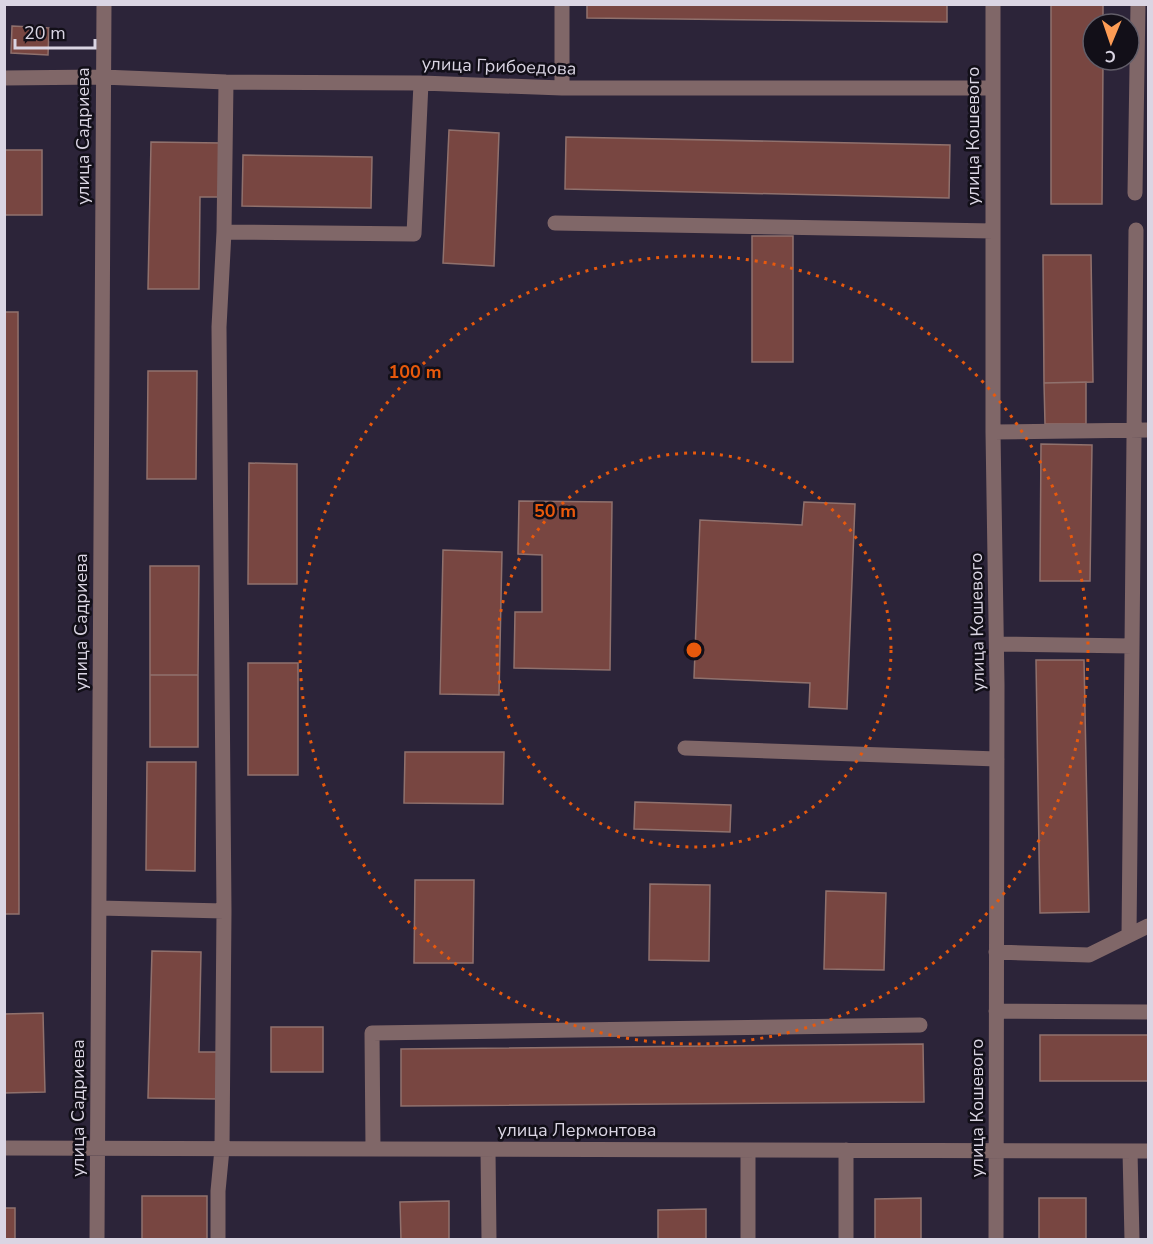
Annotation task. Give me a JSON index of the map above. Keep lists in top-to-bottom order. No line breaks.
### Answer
{"streets":{"street":["улица Грибоедова","улица Садриева","улица Кошевого","улица Лермонтова"]},"crossings":[["улица Грибоедова","улица Садриева"],["улица Грибоедова","улица Кошевого"],["улица Садриева","улица Лермонтова"],["улица Кошевого","улица Лермонтова"]],"scale_bar":"20 m","north":"bottom","rings":["100 m","50 m"]}
